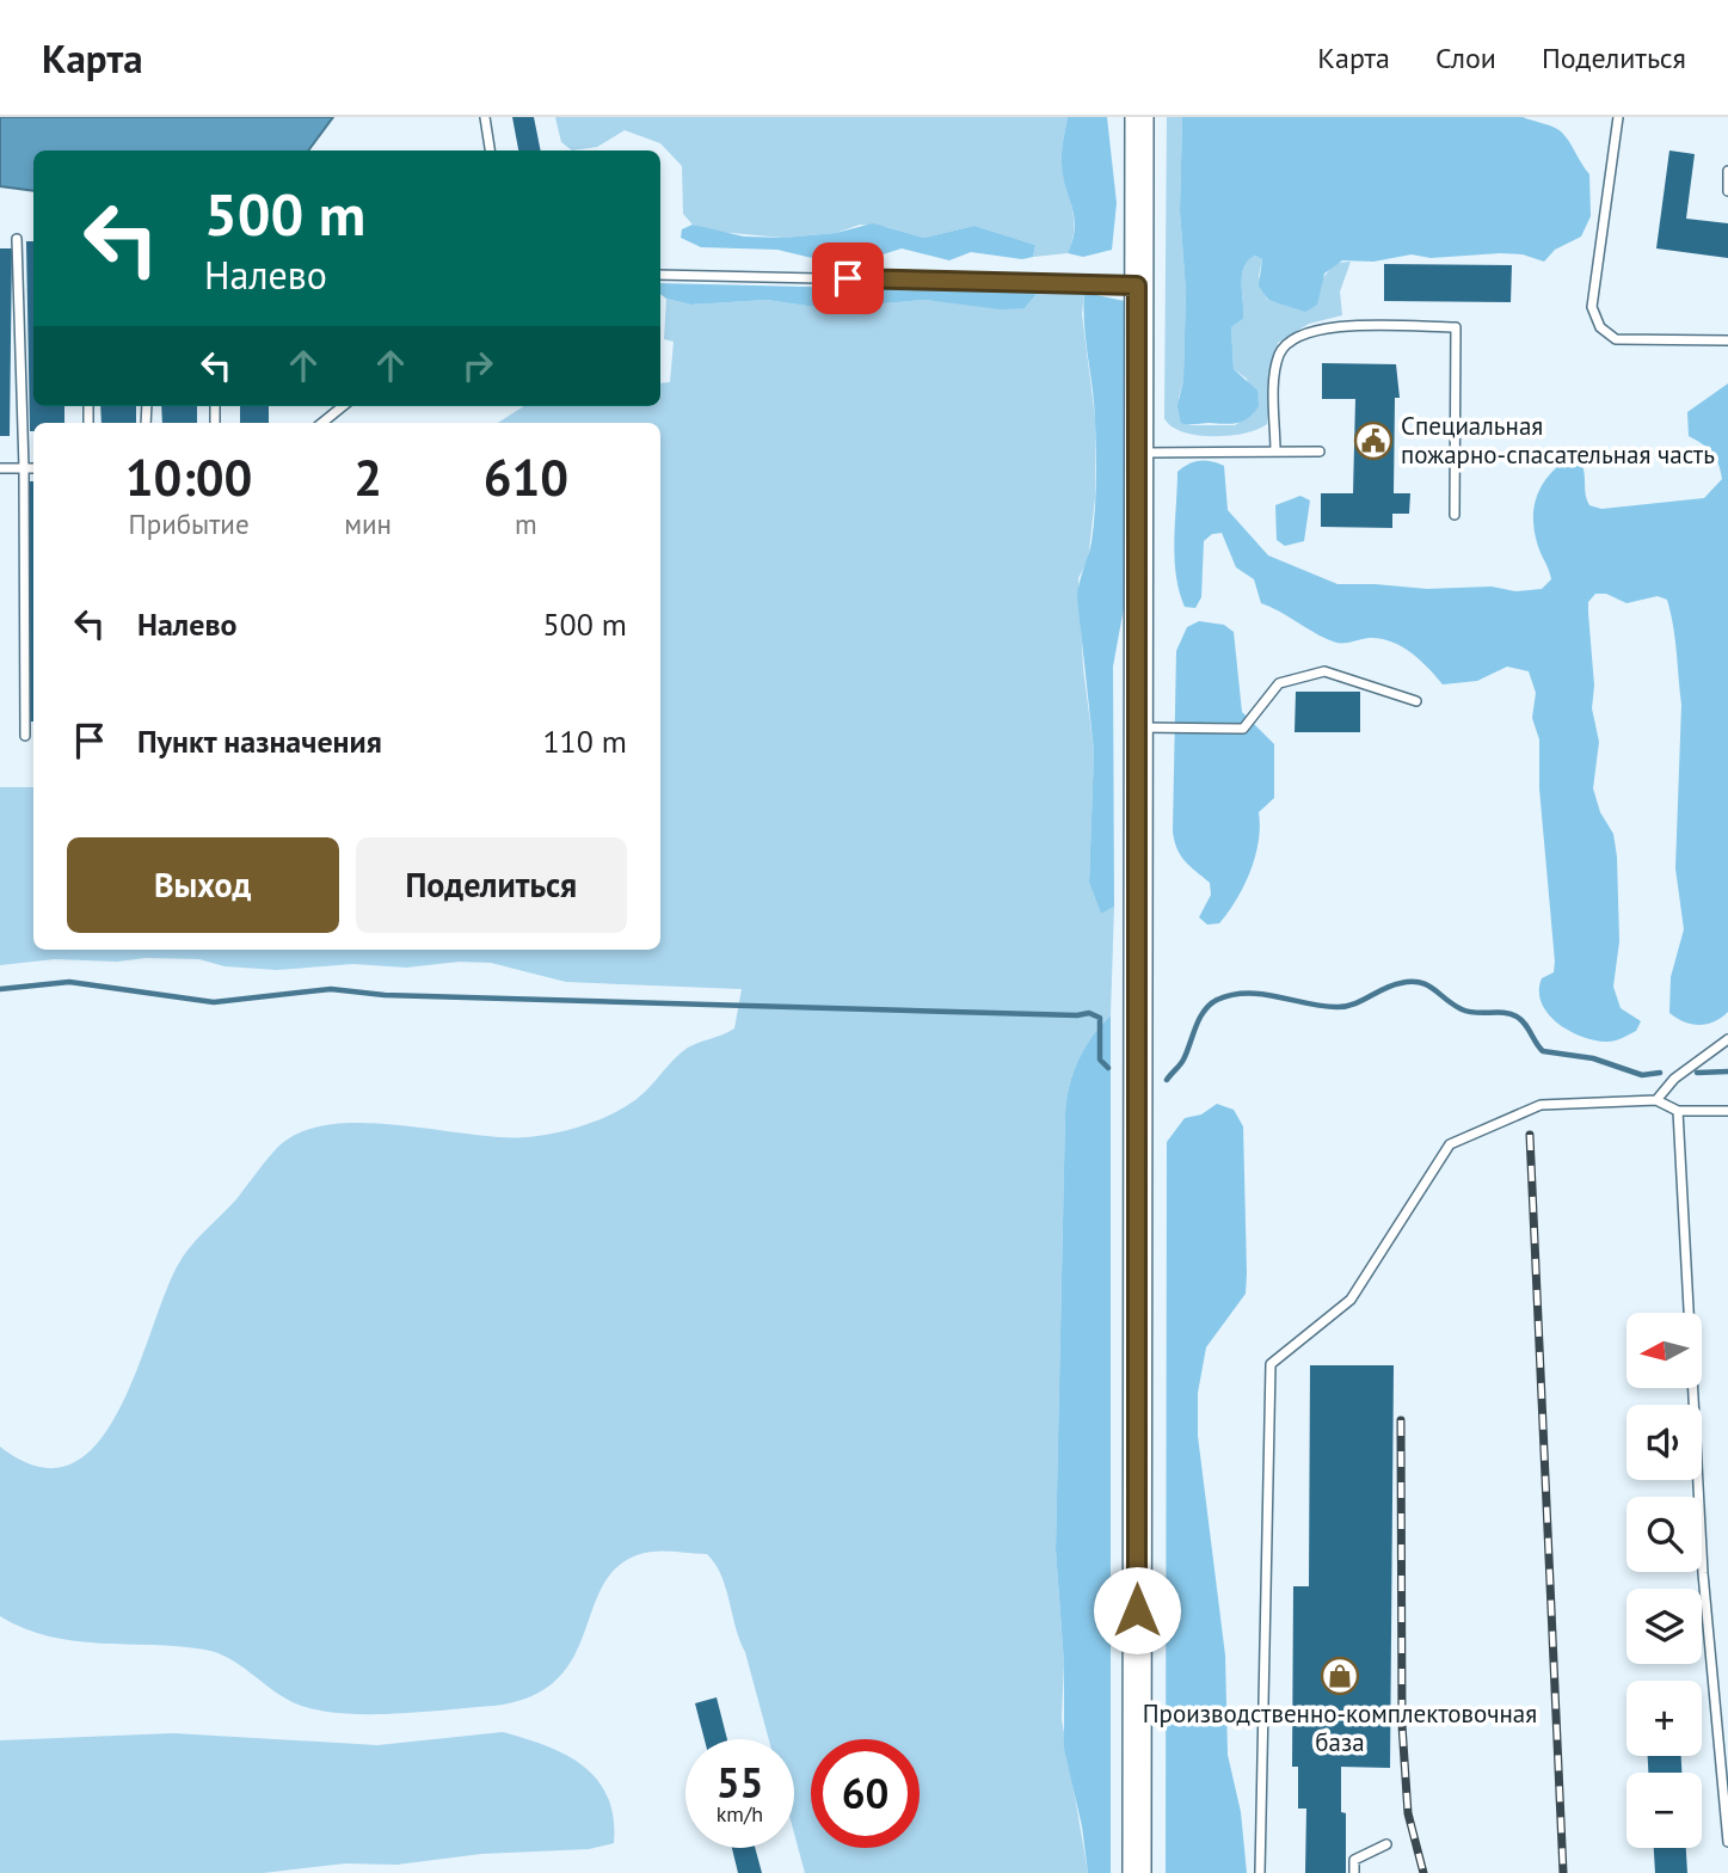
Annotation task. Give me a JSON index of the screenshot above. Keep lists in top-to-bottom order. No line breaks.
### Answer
{"places":{"public building":["Специальная пожарно-спасательная часть"],"shop":["Производственно-комплектовочная база"]},"north":"left","page":{"header":"Карта","nav":["Карта","Слои","Поделиться"],"turn":["500 m","Налево"],"eta":["10:00","Прибытие","2","мин","610","m"],"list":[{"name":"Налево","value":"500 m"},{"name":"Пункт назначения","value":"110 m"}],"buttons":["Выход","Поделиться"],"map_buttons":["+","−"],"speed":"55 km/h","limit":"60"}}
